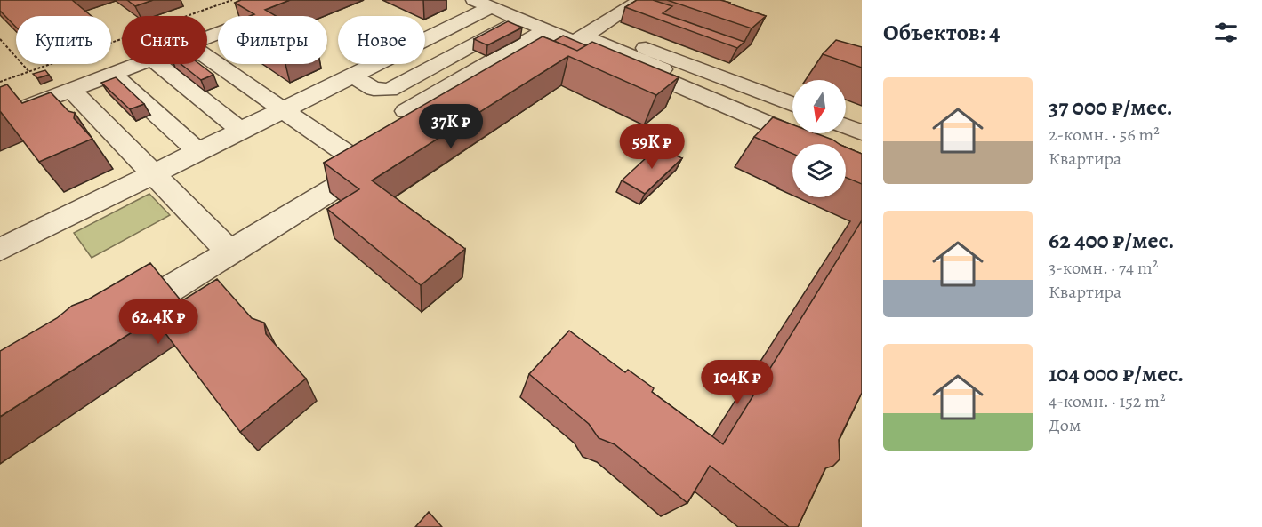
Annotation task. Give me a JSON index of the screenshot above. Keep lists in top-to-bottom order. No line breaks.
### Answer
{"north":"bottom","page":{"heading":"Объектов: 4","chip":["Купить","Снять","Фильтры","Новое"],"list":[{"name":"37 000 ₽/мес.","note":"2-комн. · 56 m² · Квартира"},{"name":"62 400 ₽/мес.","note":"3-комн. · 74 m² · Квартира"},{"name":"104 000 ₽/мес.","note":"4-комн. · 152 m² · Дом"}],"price":["37K ₽","59K ₽","62.4K ₽","104K ₽"]}}
